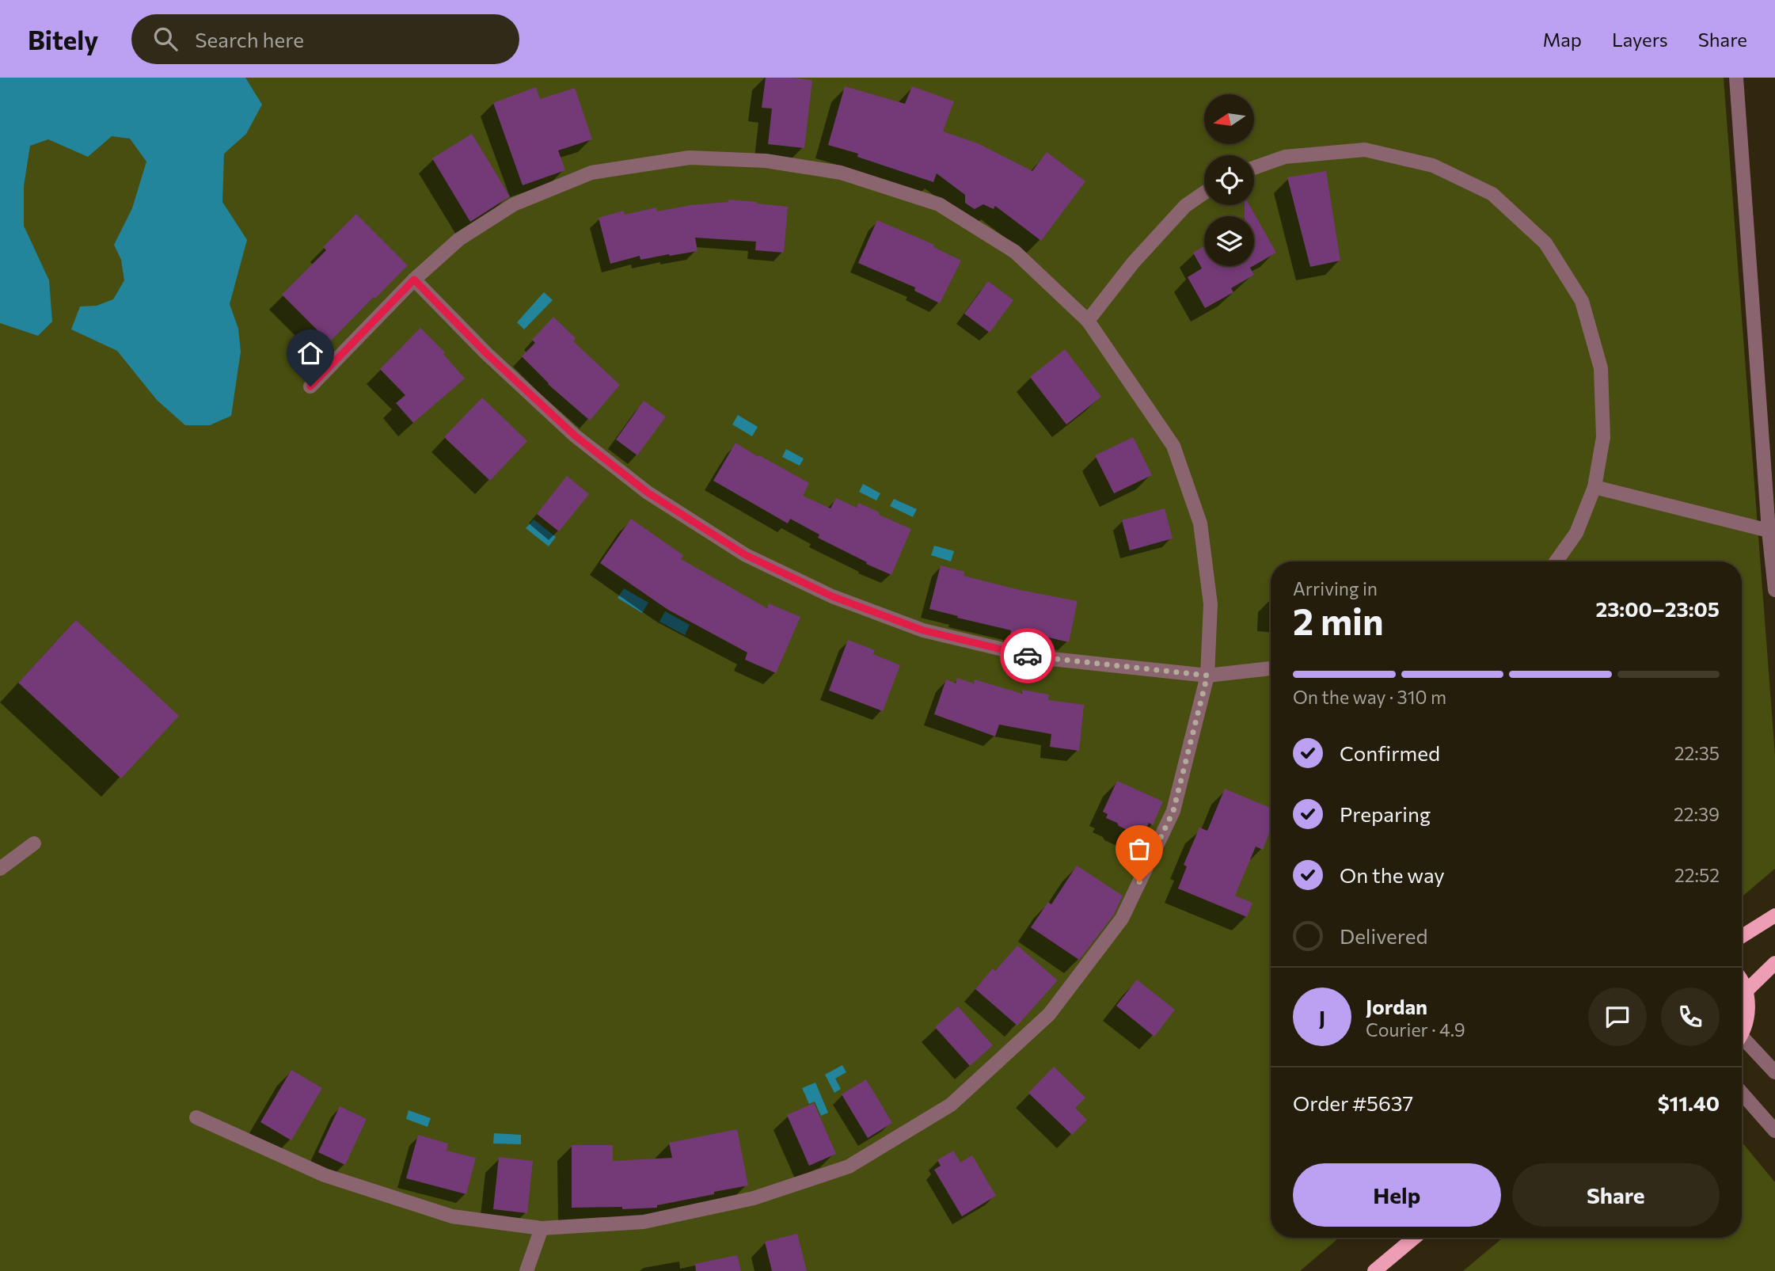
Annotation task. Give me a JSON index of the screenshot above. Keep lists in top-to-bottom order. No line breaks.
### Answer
{"north":"left","page":{"header":"Bitely","search":"Search here","nav":["Map","Layers","Share"],"heading":["2 min","Arriving in","23:00–23:05"],"panel":["Jordan","Courier · 4.9","Order #5637","$11.40"],"bar":"On the way · 310 m","list":[["Confirmed","22:35"],["Preparing","22:39"],["On the way","22:52"],"Delivered"],"round":"J","buttons":["Help","Share"]}}
